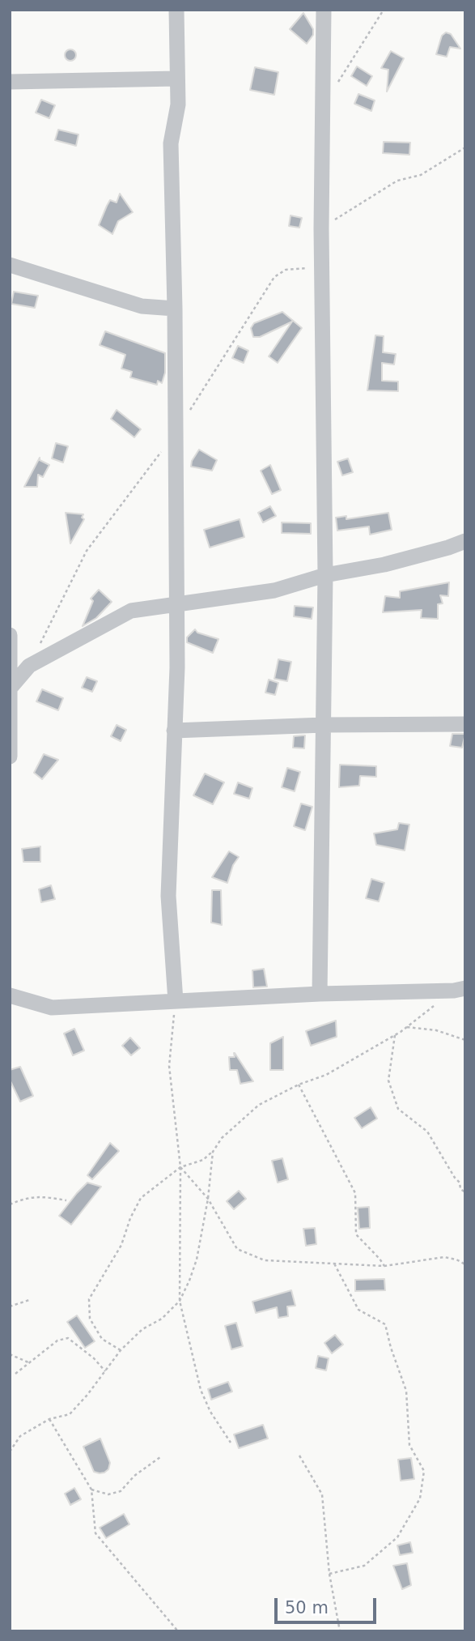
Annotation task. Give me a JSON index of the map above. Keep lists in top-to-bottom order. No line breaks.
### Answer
{"scale_bar":"50 m"}
